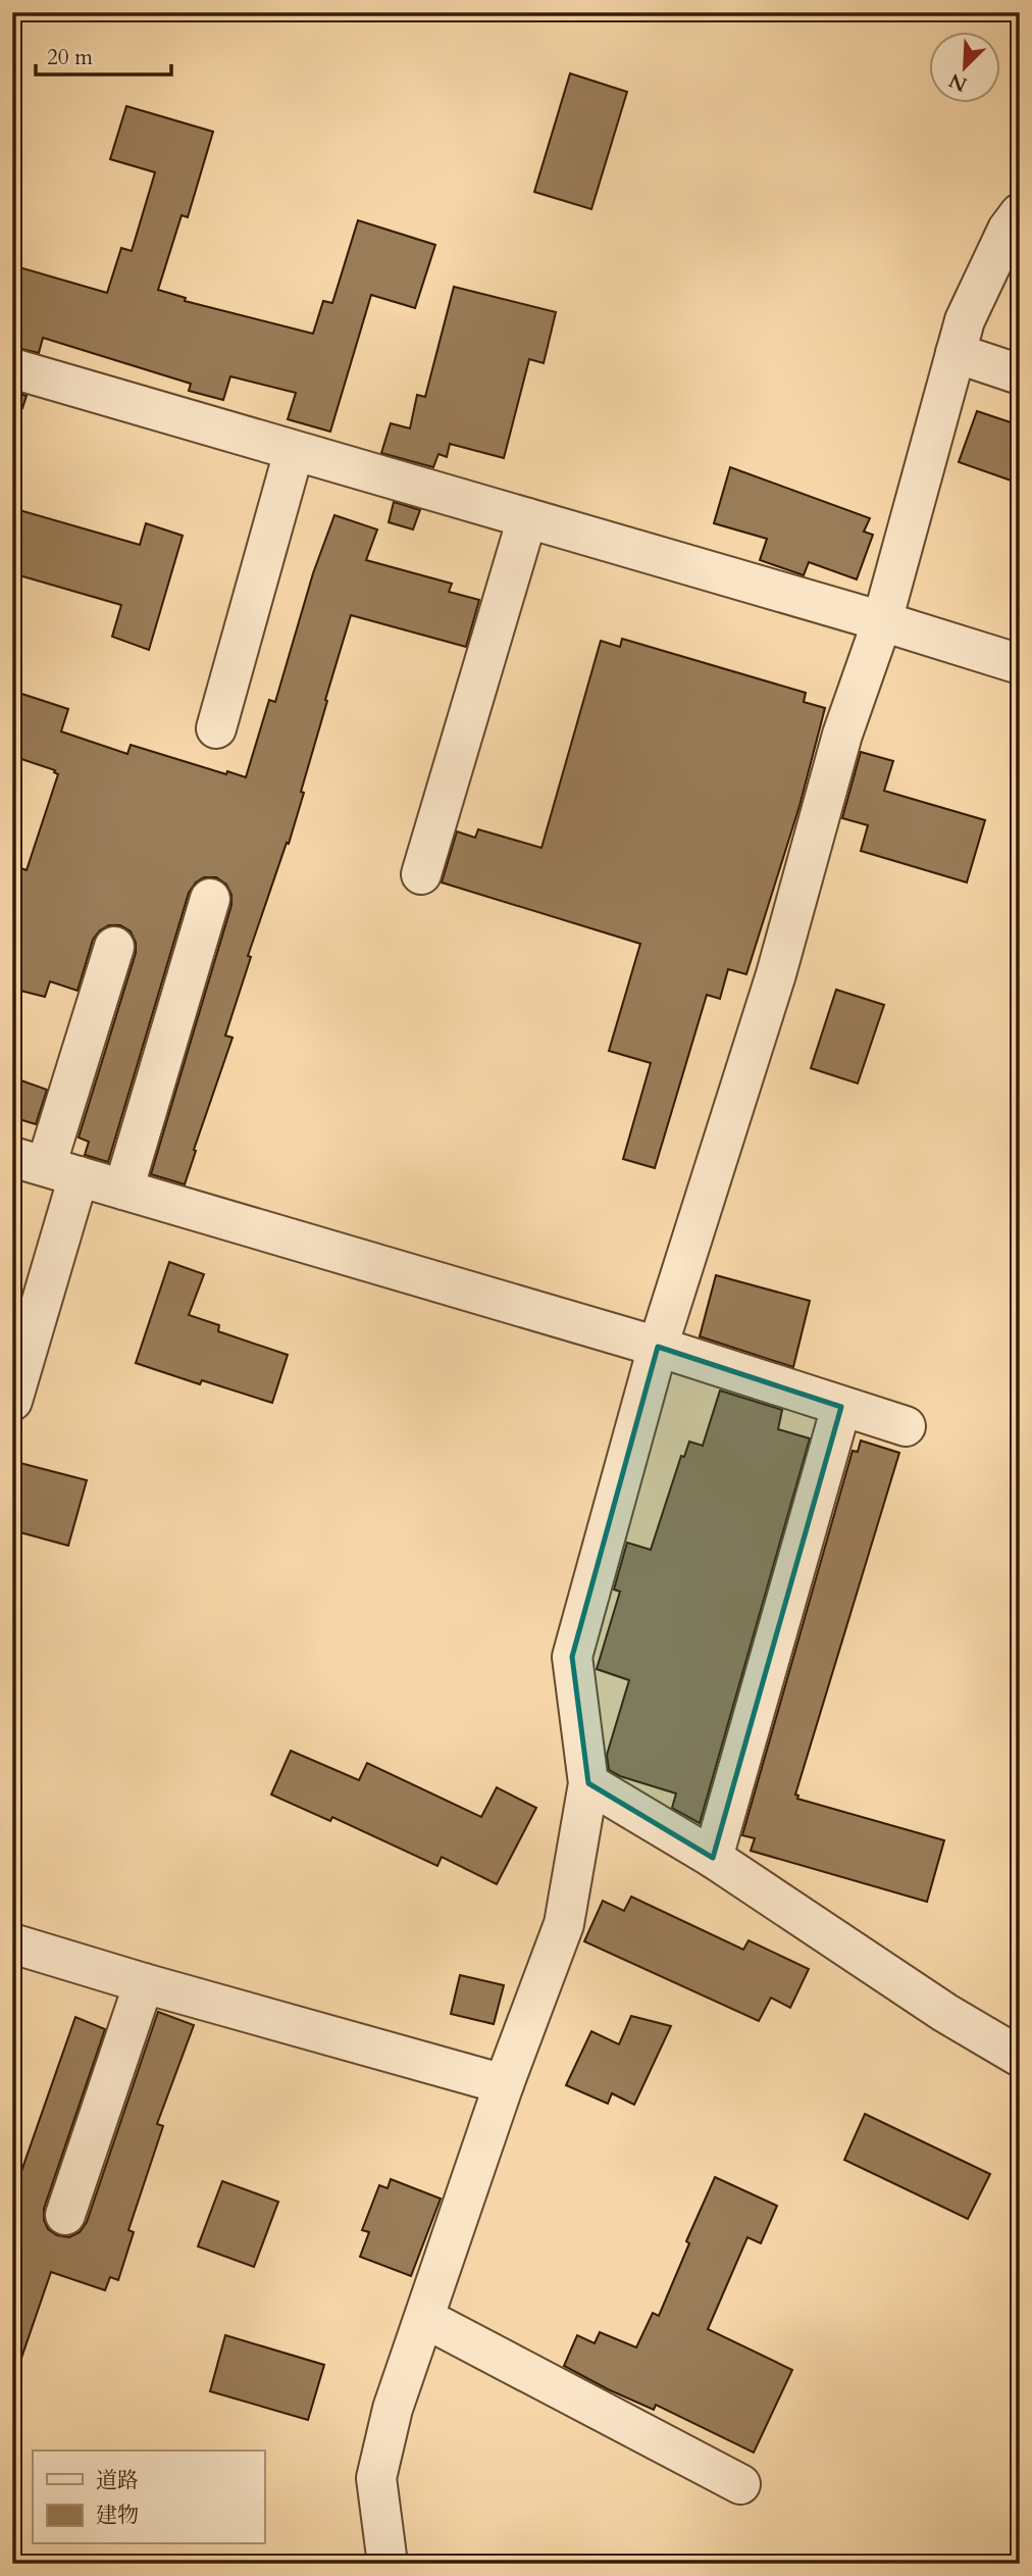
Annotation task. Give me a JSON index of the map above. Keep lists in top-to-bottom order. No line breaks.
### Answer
{"legend":["道路","建物"],"scale_bar":"20 m","north":"bottom left"}
